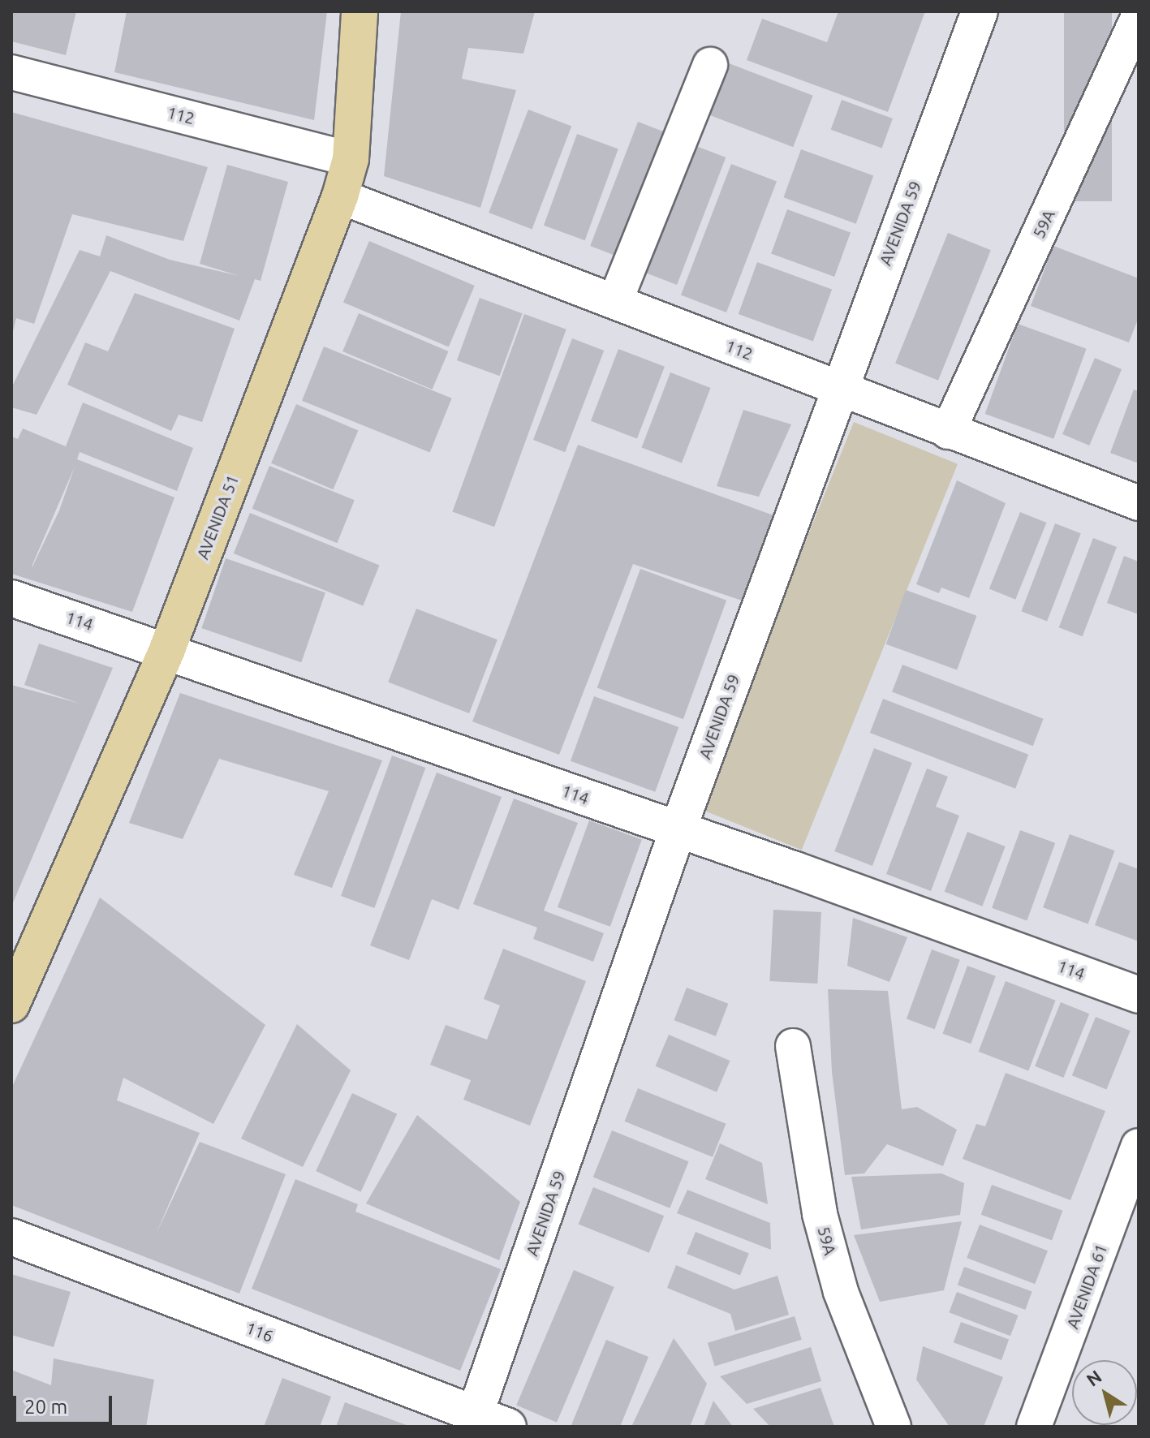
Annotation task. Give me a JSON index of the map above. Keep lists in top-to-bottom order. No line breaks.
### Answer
{"streets":{"main road":["AVENIDA 51"],"street":["112","AVENIDA 59","59A","114","AVENIDA 61","116"]},"crossings":[["112","AVENIDA 59"],["112","59A"],["112","AVENIDA 51"],["AVENIDA 59","114"],["AVENIDA 59","116"],["AVENIDA 51","114"]],"scale_bar":"20 m","north":"top left"}
